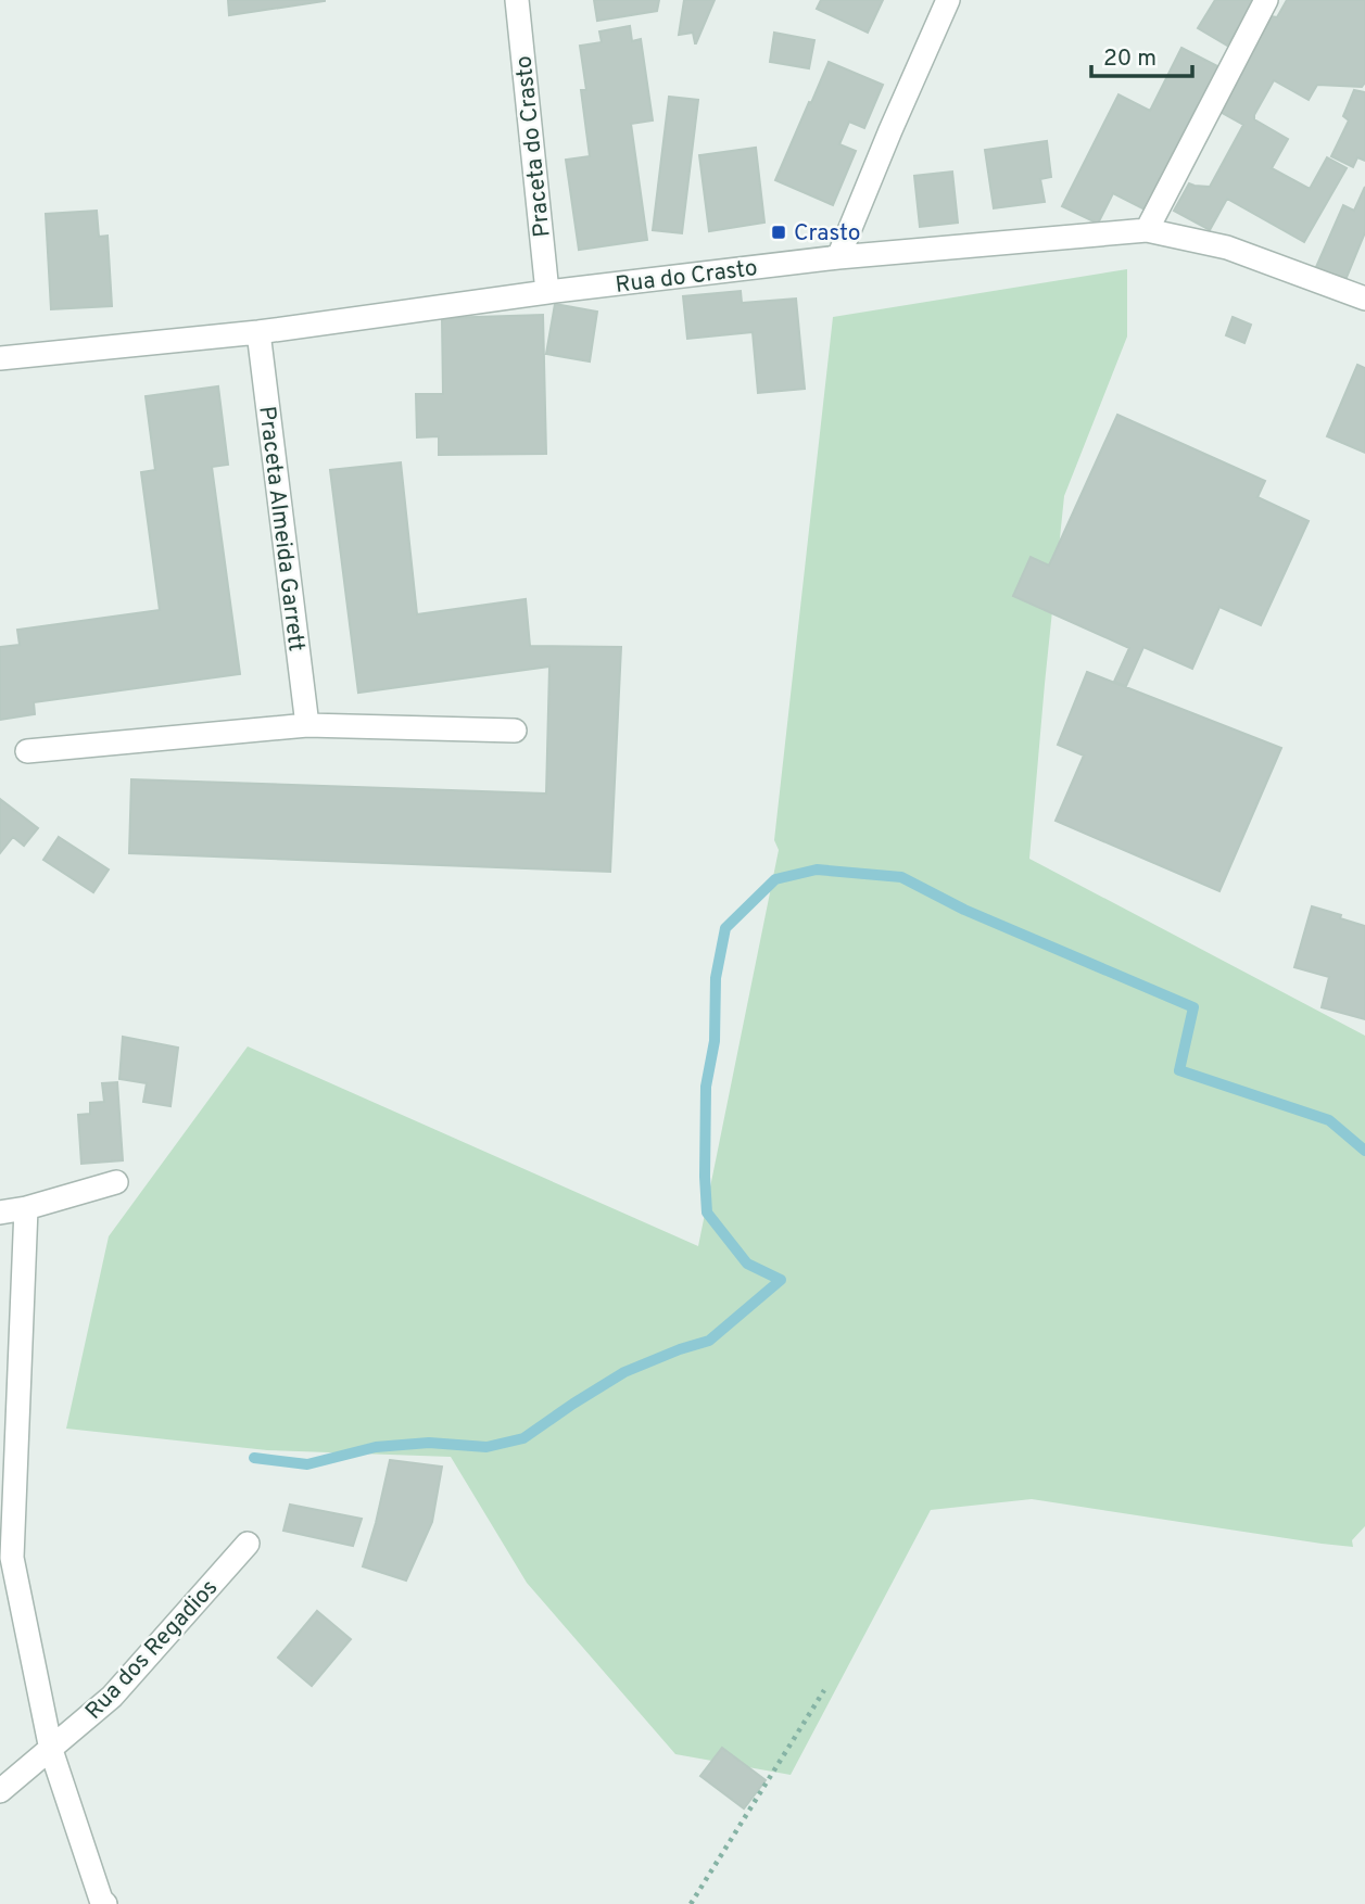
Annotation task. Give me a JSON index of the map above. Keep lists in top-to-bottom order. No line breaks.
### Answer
{"streets":{"street":["Praceta do Crasto","Rua do Crasto","Praceta Almeida Garrett","Rua dos Regadios"]},"crossings":[["Praceta do Crasto","Rua do Crasto"],["Rua do Crasto","Praceta Almeida Garrett"]],"places":{"transit":["Crasto"]},"scale_bar":"20 m"}
